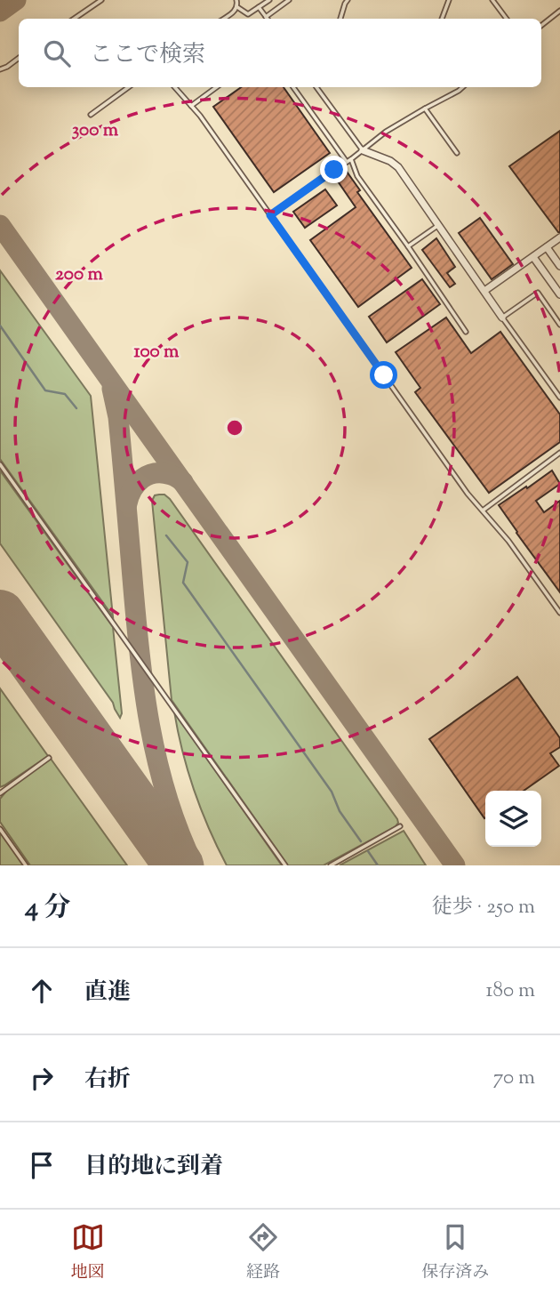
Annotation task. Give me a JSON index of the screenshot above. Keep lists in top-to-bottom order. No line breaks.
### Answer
{"page":{"search":"ここで検索","heading":["4 分","徒歩 · 250 m"],"list":[["直進","180 m"],["右折","70 m"],"目的地に到着"],"nav":["地図","経路","保存済み"]},"rings":["300 m","200 m","100 m"]}
